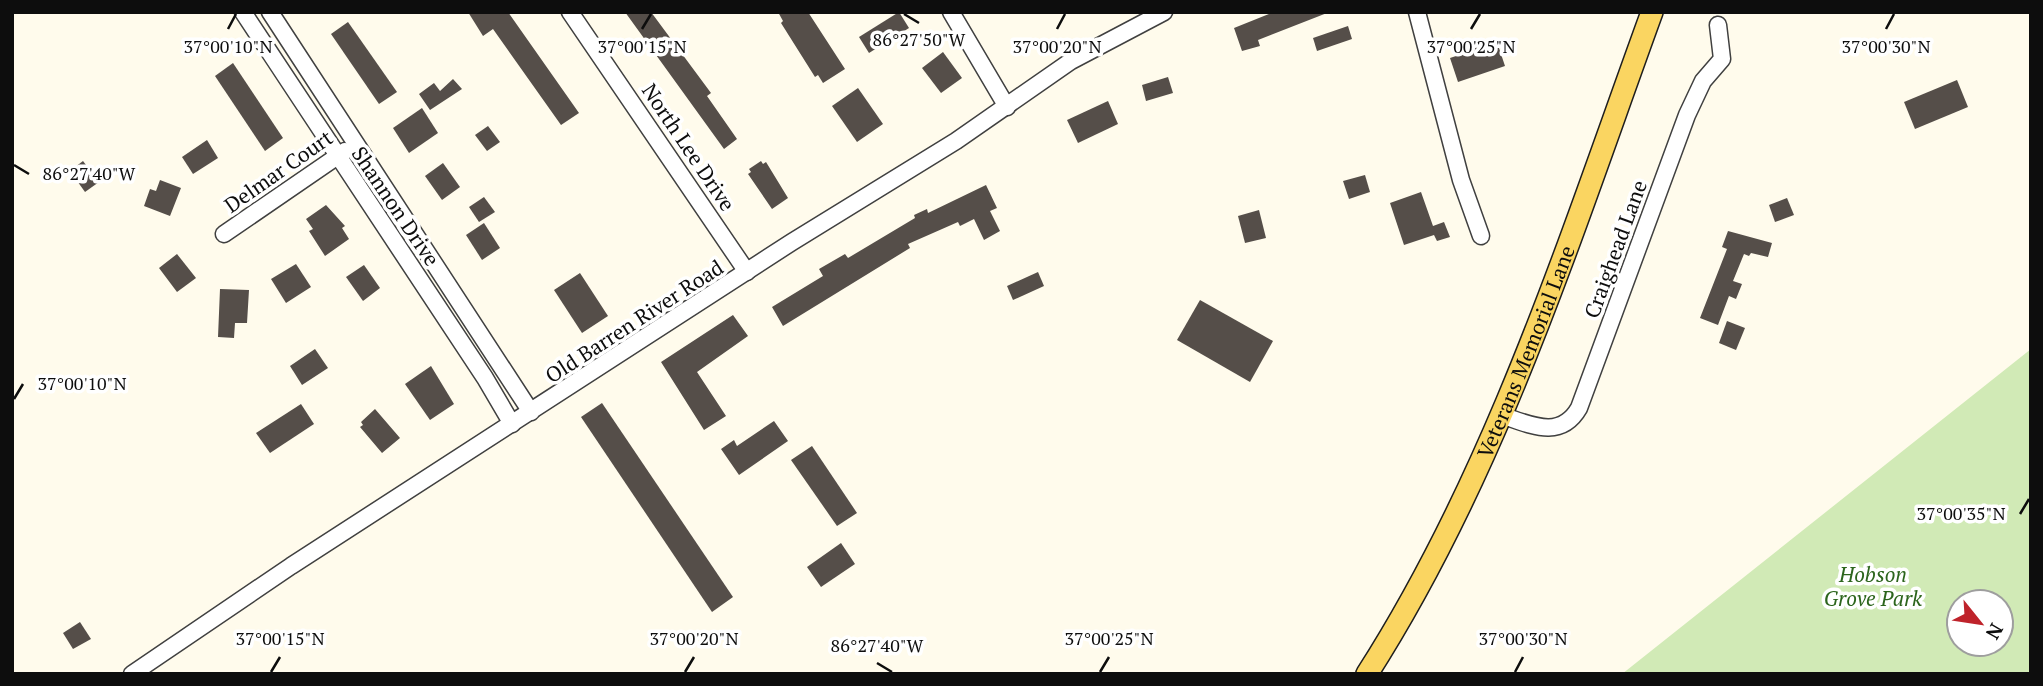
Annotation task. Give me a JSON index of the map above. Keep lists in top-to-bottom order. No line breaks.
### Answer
{"streets":{"main road":["Veterans Memorial Lane"],"street":["North Lee Drive","Delmar Court","Shannon Drive","Craighead Lane","Old Barren River Road"]},"crossings":[["North Lee Drive","Old Barren River Road"],["Delmar Court","Shannon Drive"],["Shannon Drive","Old Barren River Road"],["Craighead Lane","Veterans Memorial Lane"]],"parks":["Hobson Grove Park"],"north":"bottom right","coordinates":["86°27'50\"W","37°00'10\"N","37°00'15\"N","37°00'20\"N","37°00'25\"N","37°00'30\"N","86°27'40\"W","37°00'35\"N"]}
